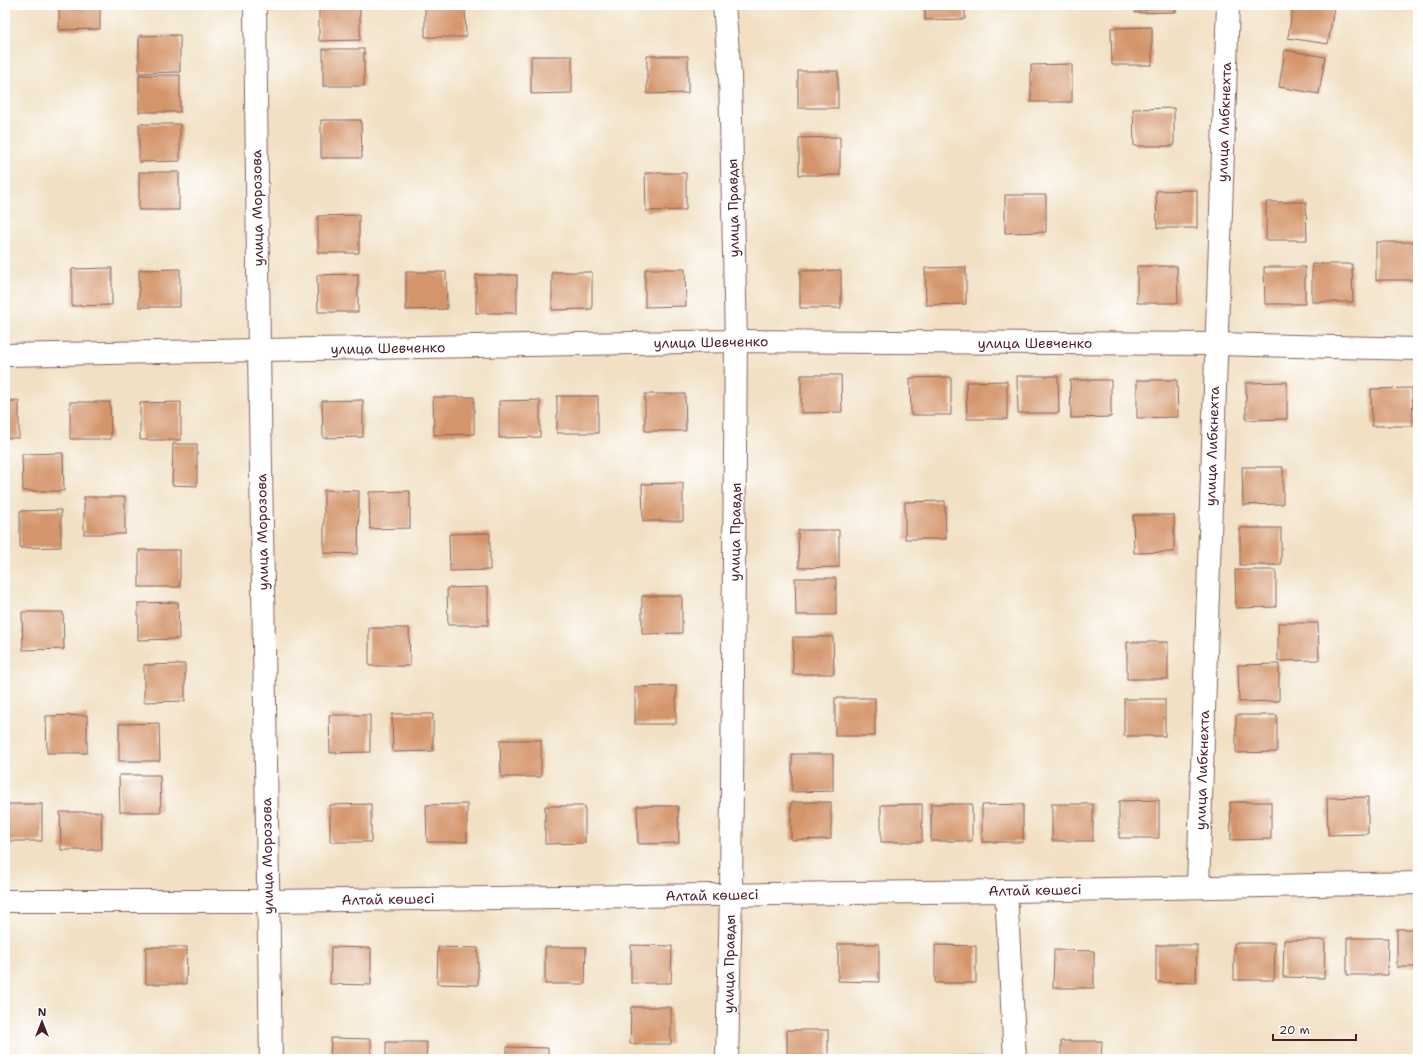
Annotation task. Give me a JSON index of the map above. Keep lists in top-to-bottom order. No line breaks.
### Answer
{"streets":{"street":["улица Либкнехта","улица Морозова","улица Правды","улица Шевченко","Алтай көшесі"]},"crossings":[["улица Либкнехта","улица Шевченко"],["улица Либкнехта","Алтай көшесі"],["улица Морозова","улица Шевченко"],["улица Морозова","Алтай көшесі"],["улица Правды","улица Шевченко"],["улица Правды","Алтай көшесі"]],"scale_bar":"20 m","north":"top"}
